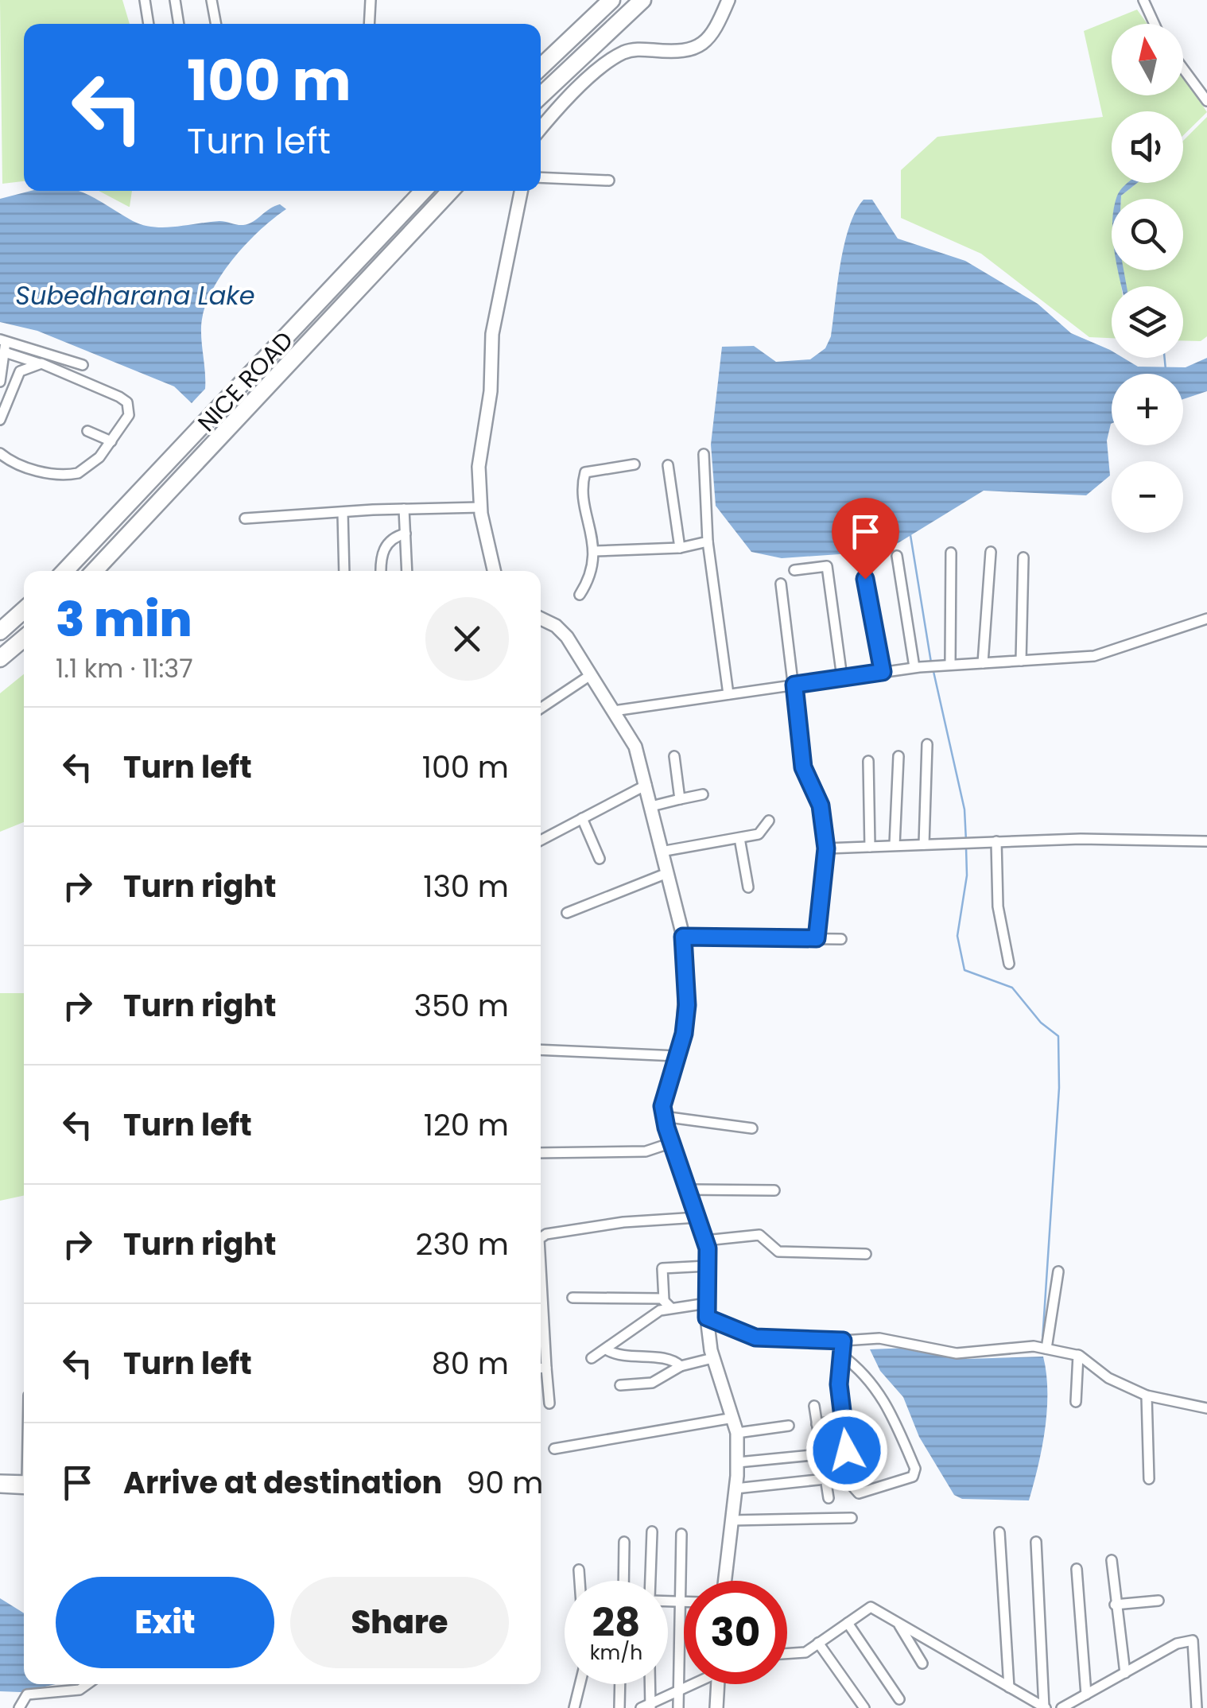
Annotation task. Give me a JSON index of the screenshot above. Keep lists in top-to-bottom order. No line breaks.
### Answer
{"streets":{"highway":["NICE ROAD"]},"water":["Subedharana Lake"],"north":"top","page":{"map_buttons":["+","−"],"turn":["100 m","Turn left"],"heading":["3 min","1.1 km · 11:37"],"list":[{"name":"Turn left","value":"100 m"},{"name":"Turn right","value":"130 m"},{"name":"Turn right","value":"350 m"},{"name":"Turn left","value":"120 m"},{"name":"Turn right","value":"230 m"},{"name":"Turn left","value":"80 m"},{"name":"Arrive at destination","value":"90 m"}],"buttons":["Exit","Share"],"speed":"28 km/h","limit":"30"}}
